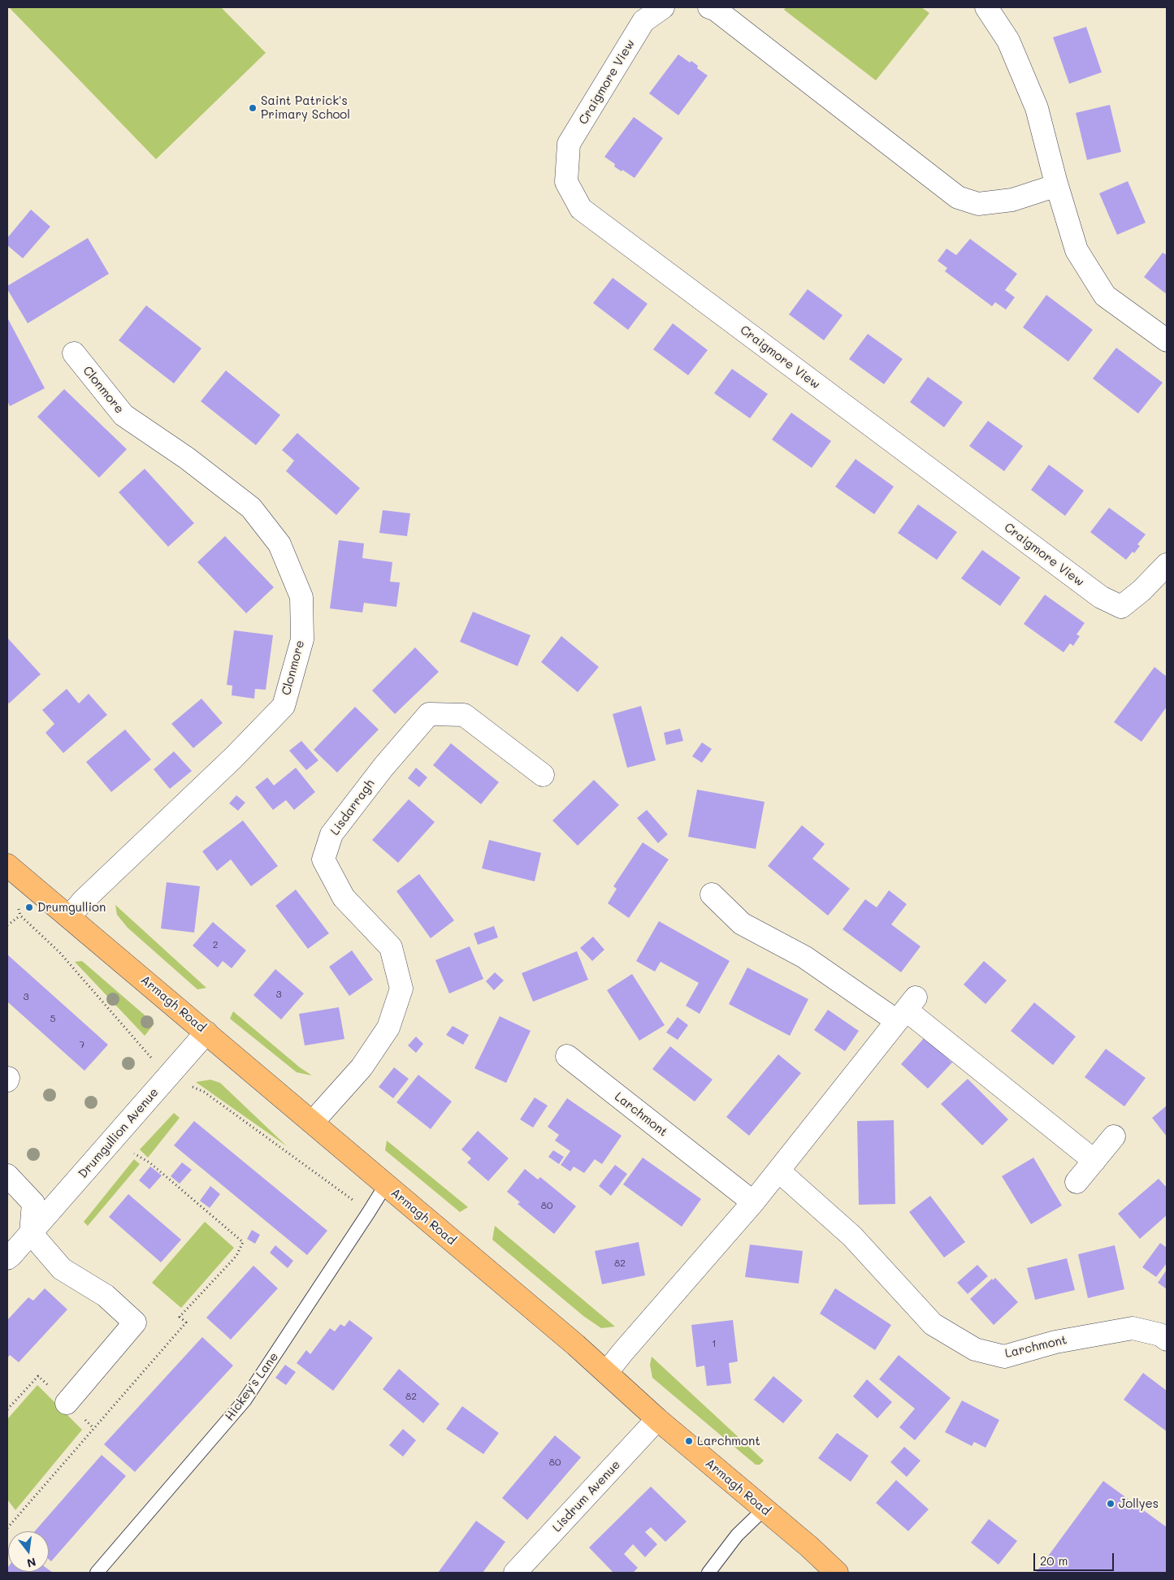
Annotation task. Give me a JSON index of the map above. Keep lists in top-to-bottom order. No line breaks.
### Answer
{"streets":{"main road":["Armagh Road"],"street":["Craigmore View","Clonmore","Lisdarragh","Larchmont","Drumgullion Avenue","Lisdrum Avenue"],"lane":["Hickey's Lane"]},"crossings":[["Clonmore","Armagh Road"],["Lisdarragh","Armagh Road"],["Armagh Road","Drumgullion Avenue"],["Armagh Road","Hickey's Lane"],["Armagh Road","Lisdrum Avenue"]],"places":["Saint Patrick's Primary School","Drumgullion","Larchmont","Jollyes"],"house_numbers":["2","3","3","5","7","80","82","1","82","80"],"scale_bar":"20 m","north":"bottom"}
